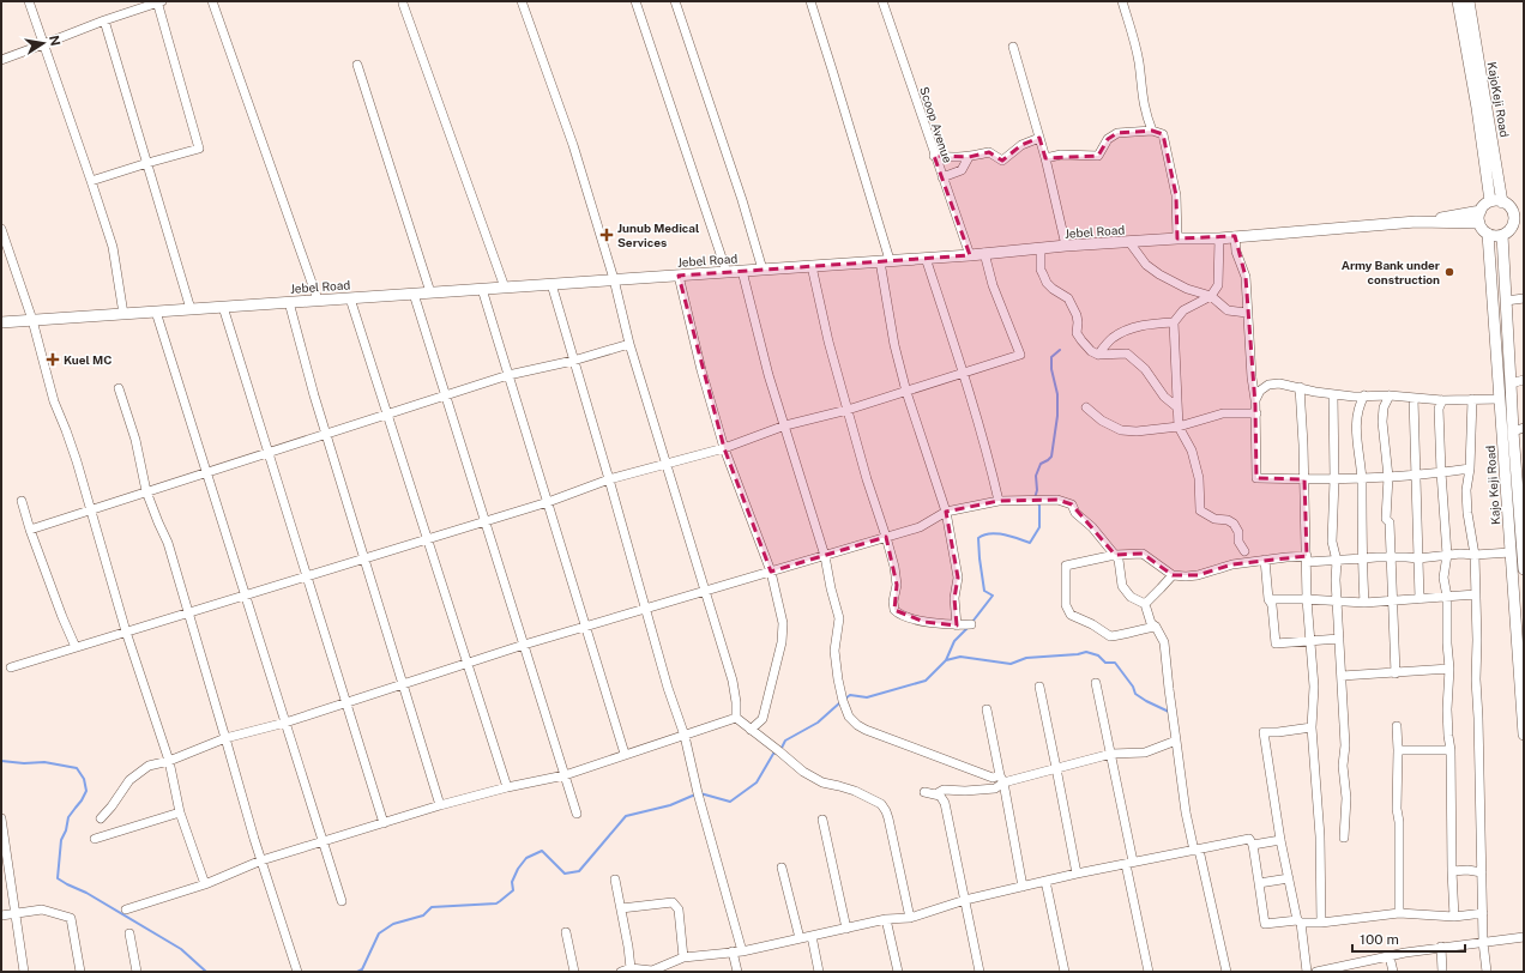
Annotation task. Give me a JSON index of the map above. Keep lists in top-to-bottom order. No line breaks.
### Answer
{"streets":{"main road":["KajoKeji Road","Jebel Road","Kajo Keji Road"],"street":["Scoop Avenue"]},"crossings":[["KajoKeji Road","Jebel Road"],["KajoKeji Road","Kajo Keji Road"],["Scoop Avenue","Jebel Road"],["Jebel Road","Kajo Keji Road"]],"places":{"health":["Junub Medical Services","Kuel MC"],"other":["Army Bank under construction"]},"scale_bar":"100 m","north":"right"}
